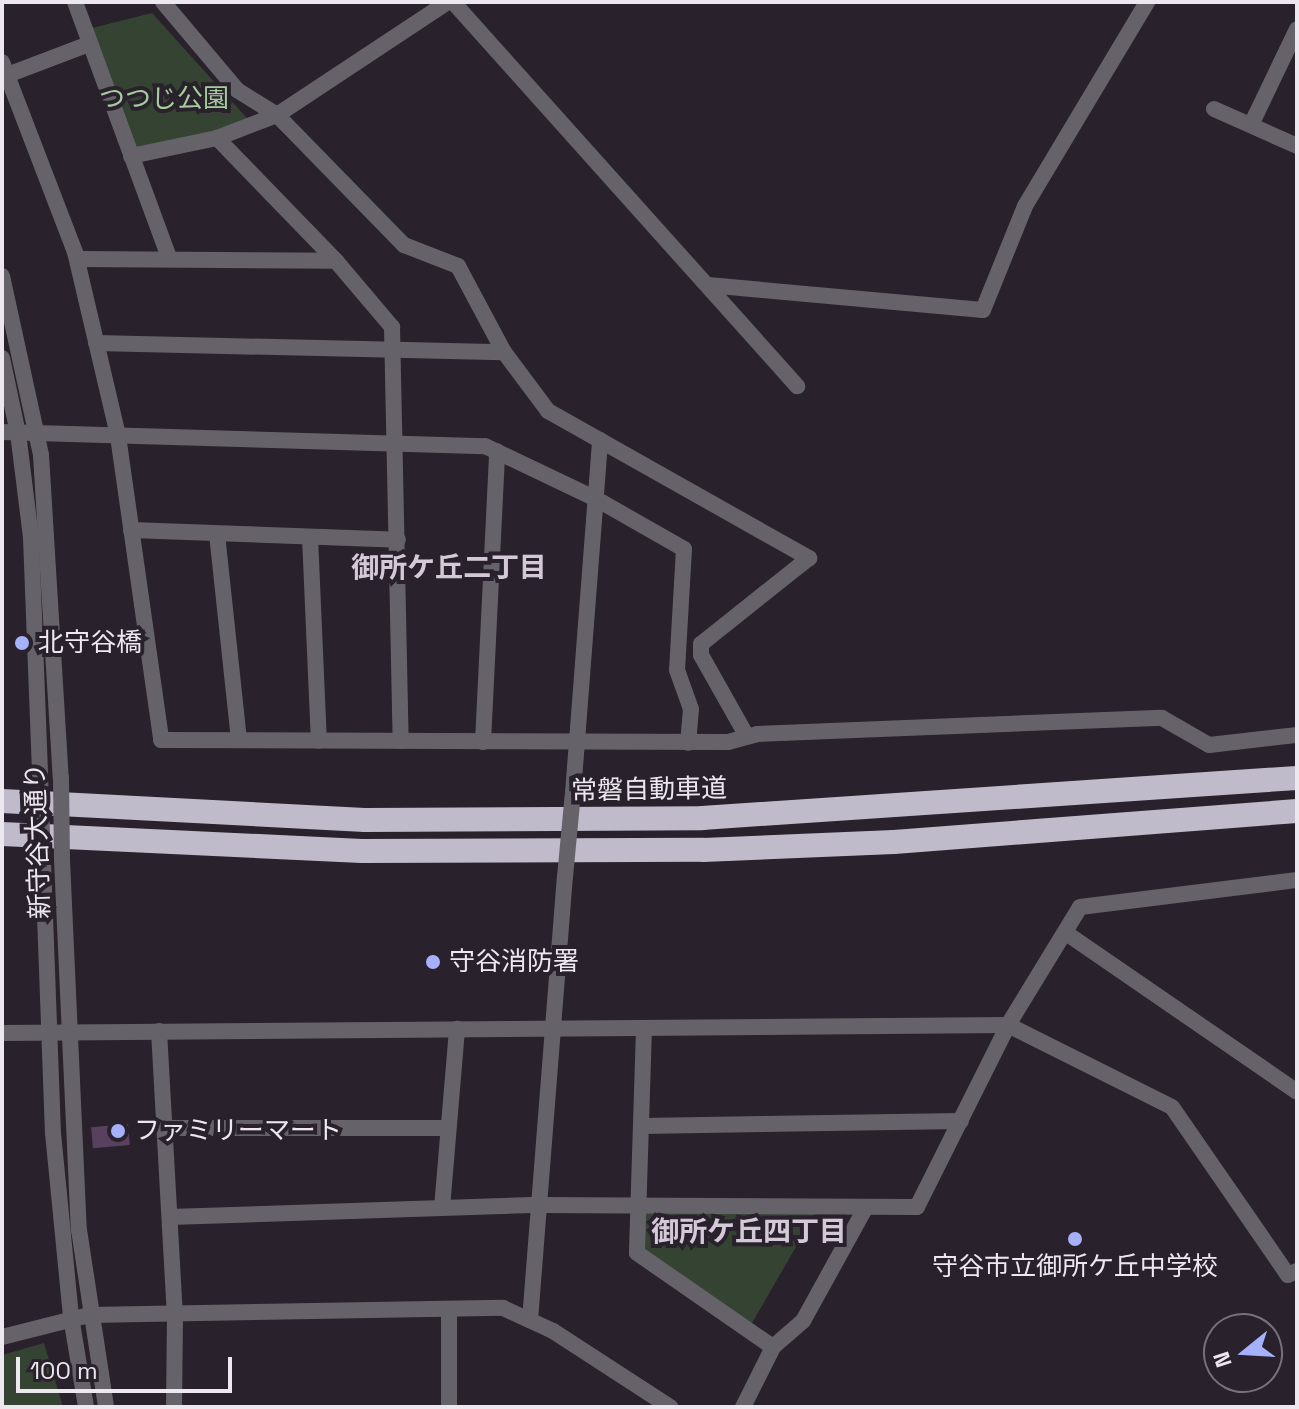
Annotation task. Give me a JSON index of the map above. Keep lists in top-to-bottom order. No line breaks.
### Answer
{"streets":{"highway":["常磐自動車道"],"street":["新守谷大通り"]},"districts":["御所ケ丘二丁目","御所ケ丘四丁目"],"parks":["つつじ公園"],"places":["北守谷橋","守谷消防署","ファミリーマート","守谷市立御所ケ丘中学校"],"scale_bar":"100 m","north":"left"}
